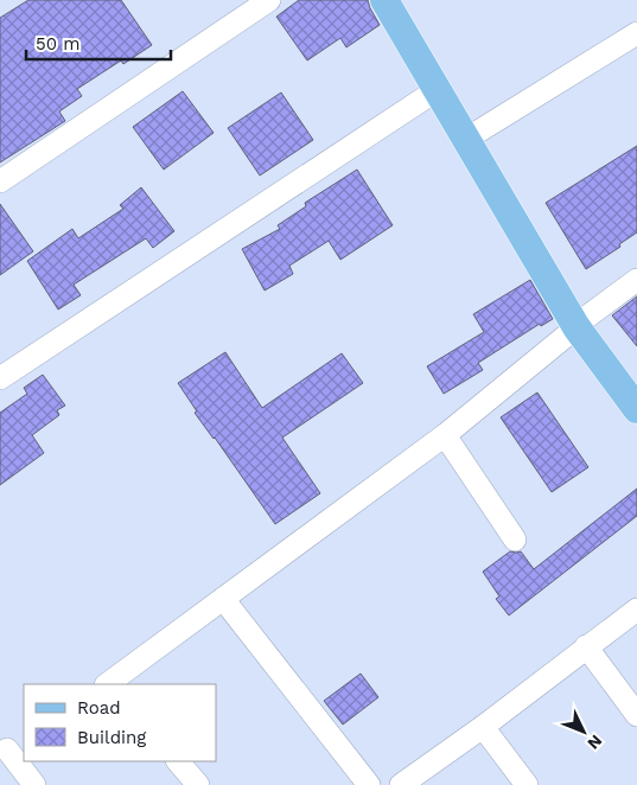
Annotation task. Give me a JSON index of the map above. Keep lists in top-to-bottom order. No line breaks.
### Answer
{"legend":["Road","Building"],"scale_bar":"50 m","north":"bottom right"}
